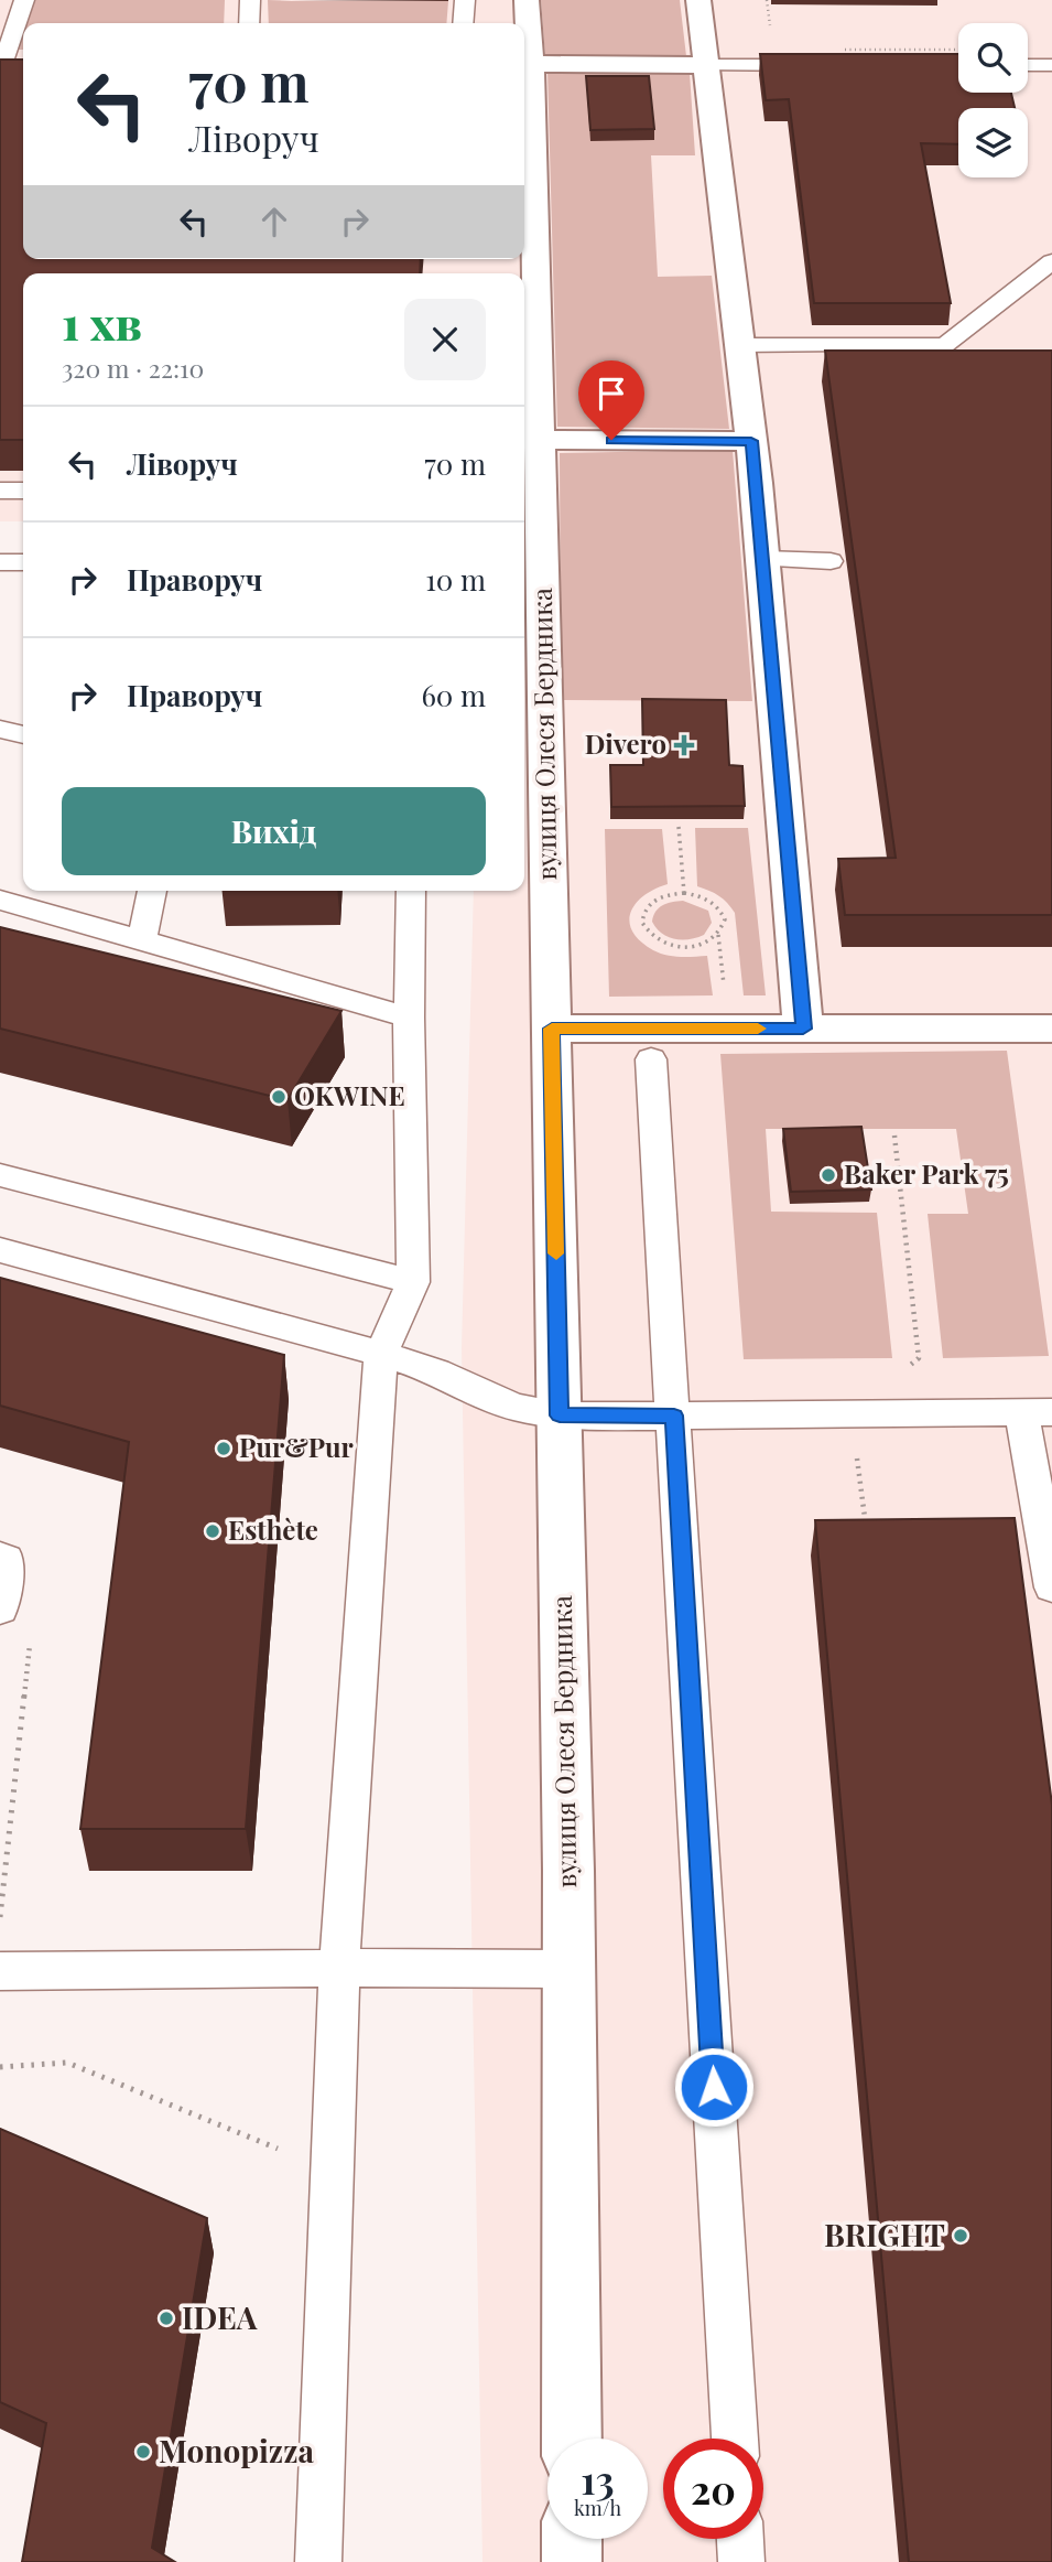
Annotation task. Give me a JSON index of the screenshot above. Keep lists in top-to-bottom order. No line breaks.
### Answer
{"streets":{"street":["вулиця Олеся Бердника"]},"places":{"health":["Divero"],"other":["OKWINE","Baker Park 75","Pur&Pur","Esthète","BRIGHT","IDEA","Monopizza"]},"page":{"turn":["70 m","Ліворуч"],"heading":["1 хв","320 m · 22:10"],"list":[{"name":"Ліворуч","value":"70 m"},{"name":"Праворуч","value":"10 m"},{"name":"Праворуч","value":"60 m"}],"buttons":"Вихід","speed":"13 km/h","limit":"20"}}
